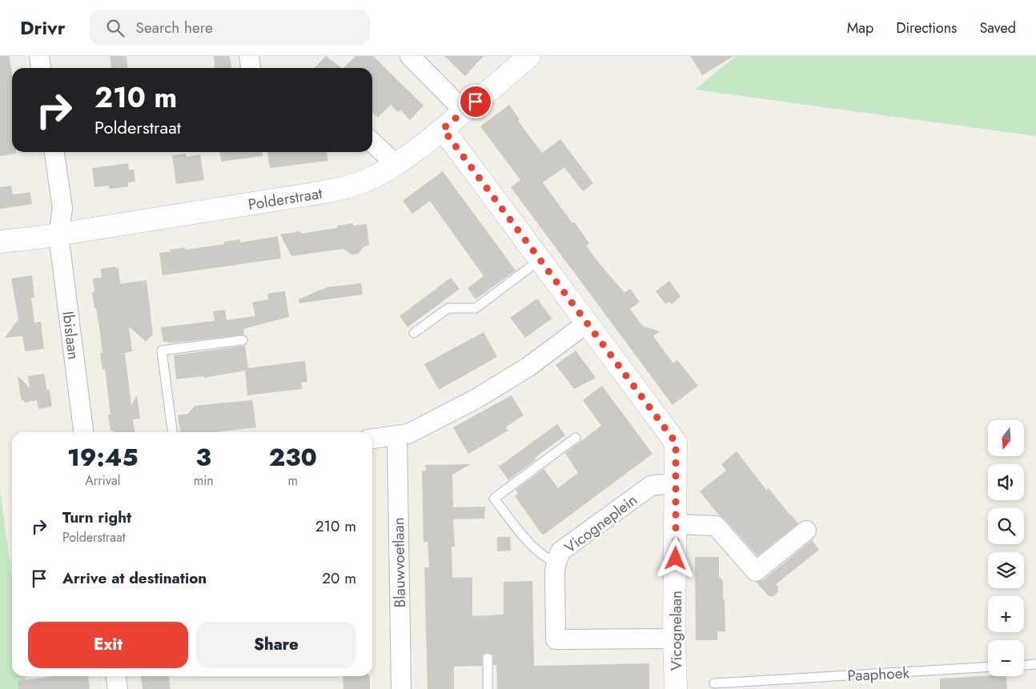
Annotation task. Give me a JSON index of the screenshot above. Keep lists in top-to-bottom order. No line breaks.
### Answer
{"streets":{"street":["Polderstraat","Ibislaan","Vicogneplein","Blauwvoetlaan","Vicognelaan"],"lane":["Paaphoek"]},"crossings":[["Polderstraat","Ibislaan"],["Polderstraat","Vicognelaan"],["Vicogneplein","Vicognelaan"]],"north":"bottom","page":{"header":"Drivr","search":"Search here","nav":["Map","Directions","Saved"],"turn":["210 m","Polderstraat"],"map_buttons":["+","−"],"eta":["19:45","Arrival","3","min","230","m"],"list":[{"name":"Turn right","note":"Polderstraat","value":"210 m"},{"name":"Arrive at destination","value":"20 m"}],"buttons":["Exit","Share"]}}
